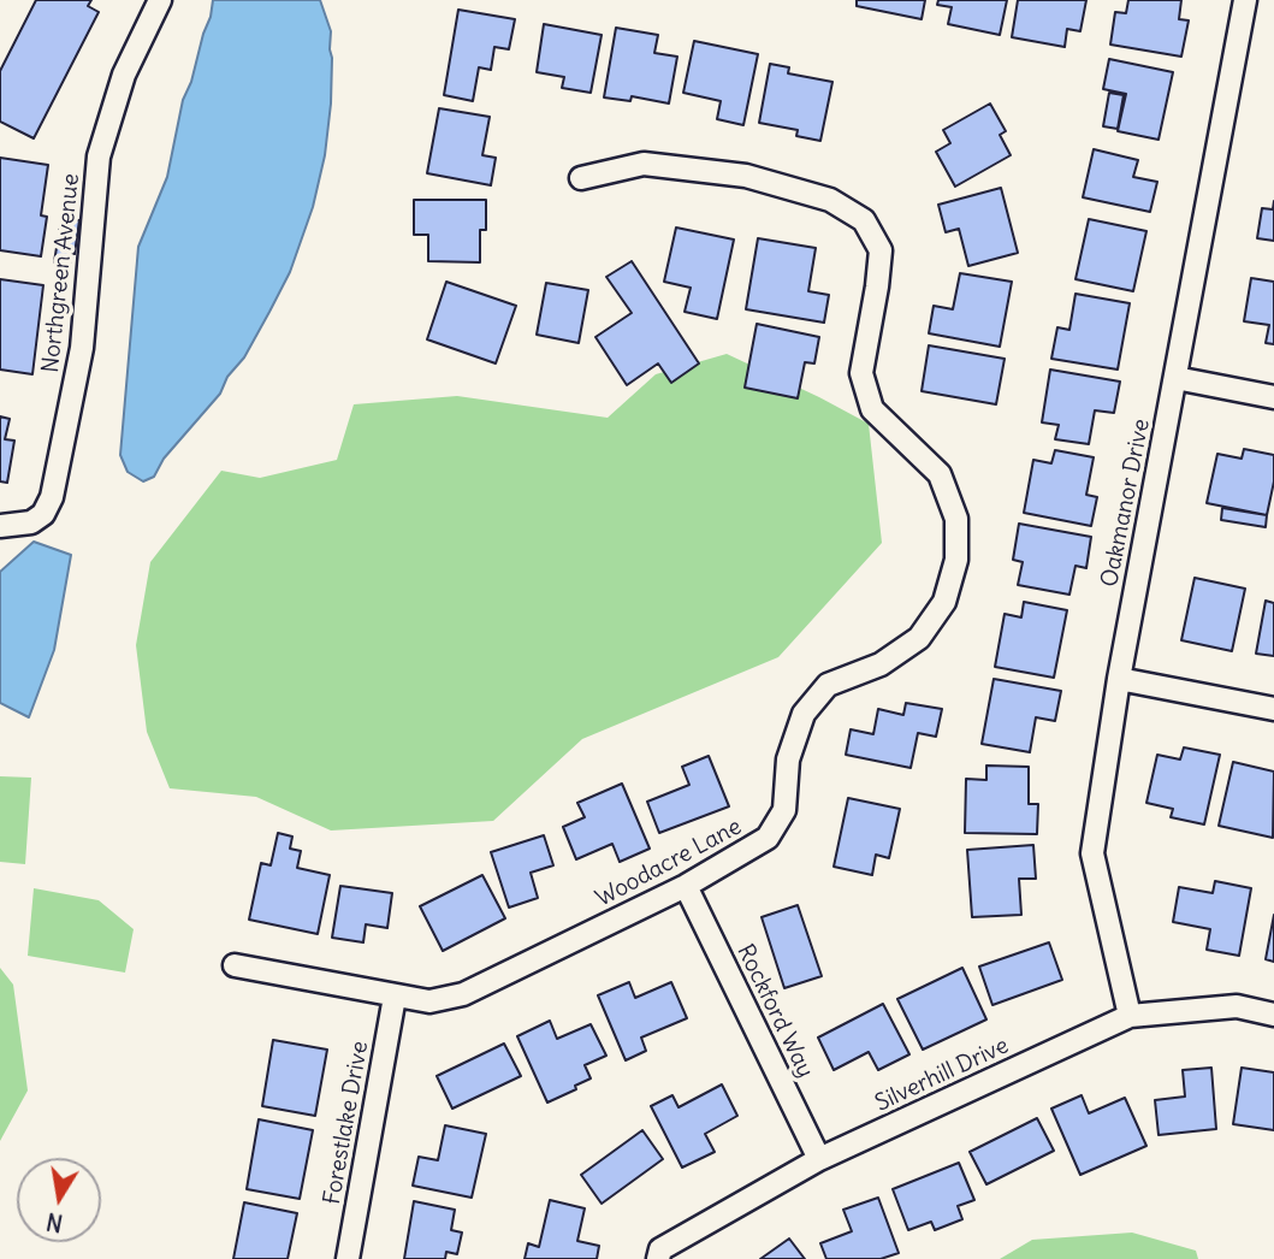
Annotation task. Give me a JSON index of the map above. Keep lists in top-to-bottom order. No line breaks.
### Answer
{"streets":{"street":["Northgreen Avenue","Oakmanor Drive","Woodacre Lane","Rockford Way","Silverhill Drive","Forestlake Drive"]},"crossings":[["Oakmanor Drive","Silverhill Drive"],["Woodacre Lane","Rockford Way"],["Woodacre Lane","Forestlake Drive"],["Rockford Way","Silverhill Drive"]],"north":"bottom"}
